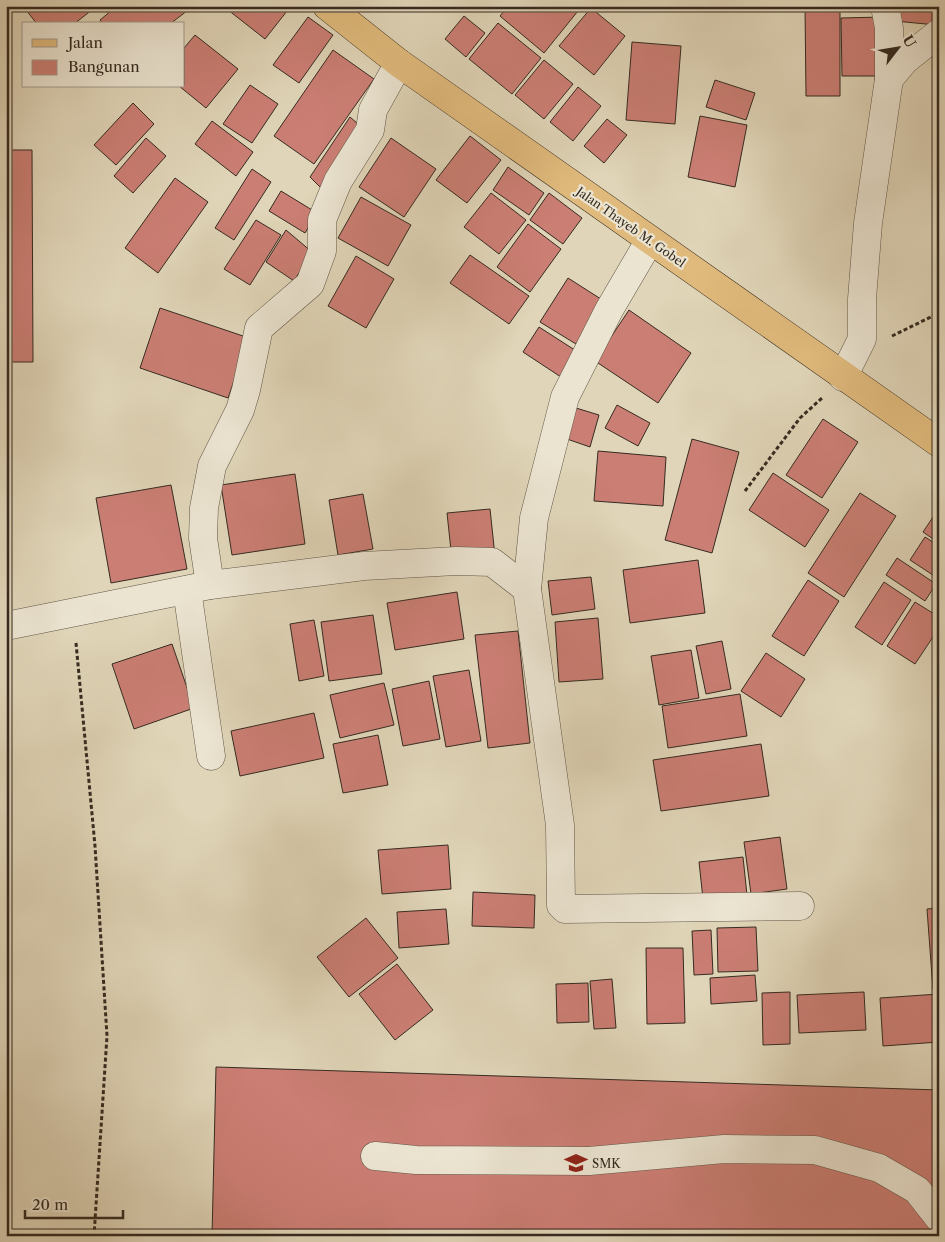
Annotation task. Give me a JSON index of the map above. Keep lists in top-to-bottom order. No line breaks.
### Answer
{"streets":{"main road":["Jalan Thayeb M. Gobel"]},"places":{"school or university":["SMK"]},"legend":["Jalan","Bangunan"],"scale_bar":"20 m","north":"top right"}
